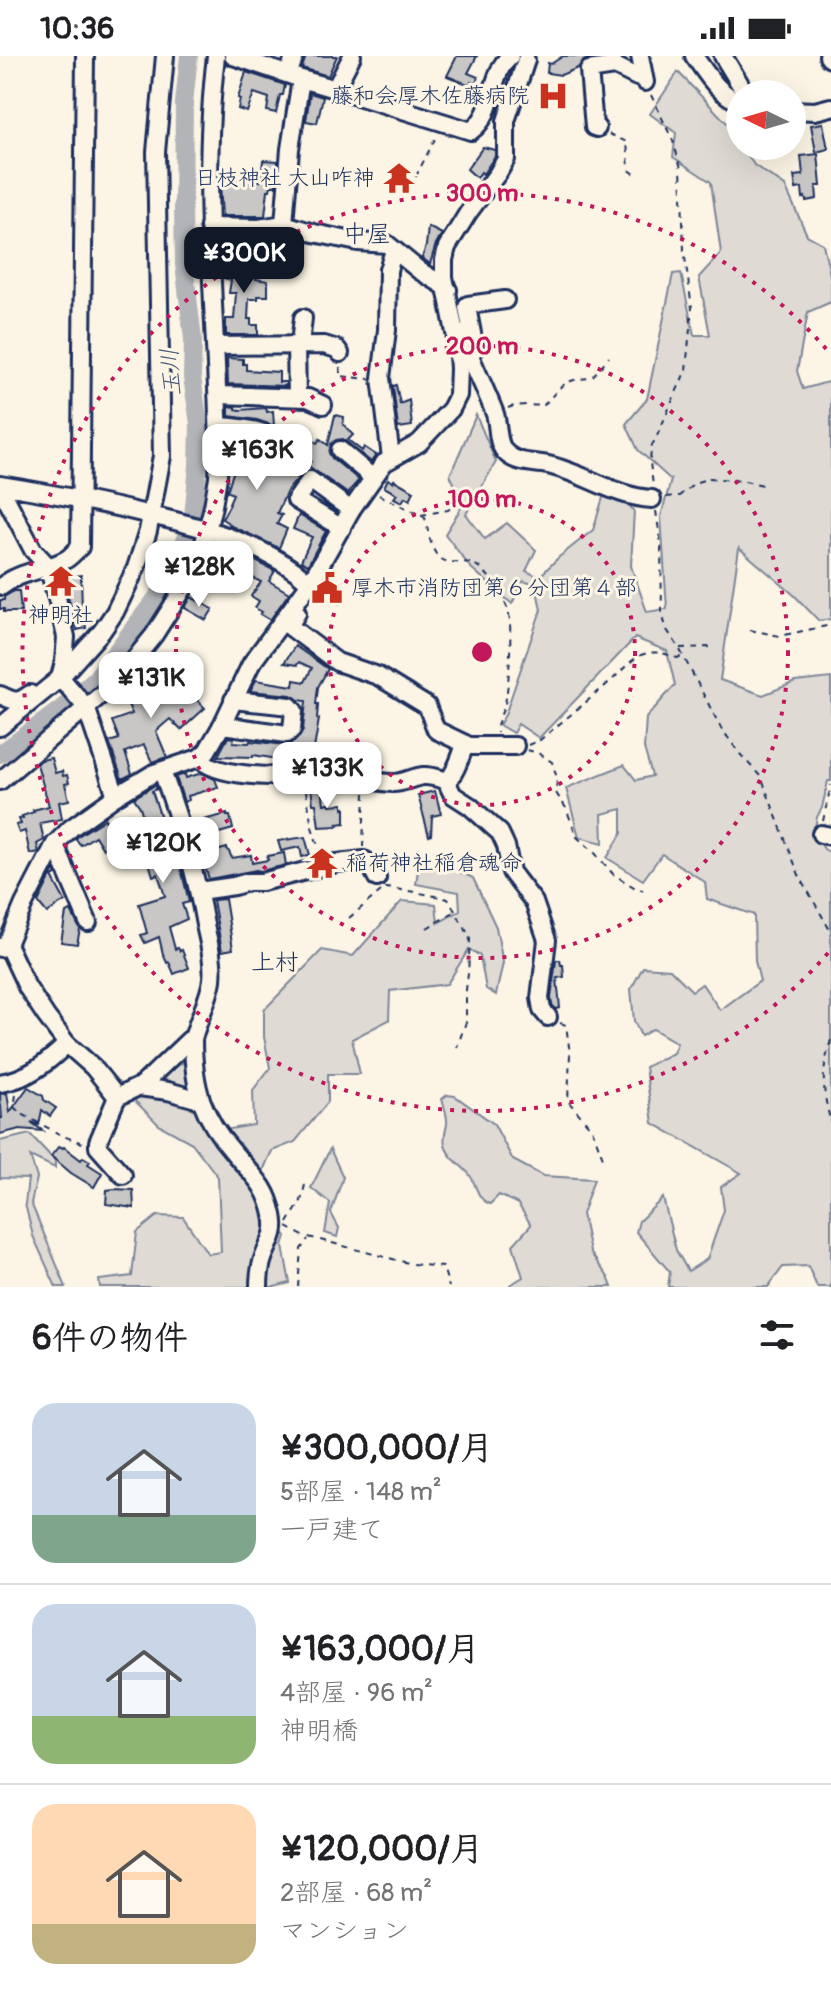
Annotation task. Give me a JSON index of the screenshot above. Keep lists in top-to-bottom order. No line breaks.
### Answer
{"districts":["中屋","上村"],"water":["玉川"],"places":{"hospital":["藤和会厚木佐藤病院"],"temple":["日枝神社 大山咋神","神明社","稲荷神社稲倉魂命"],"public building":["厚木市消防団第６分団第４部"]},"north":"left","page":{"status":"10:36","price":["¥300K","¥163K","¥128K","¥131K","¥133K","¥120K"],"heading":"6件の物件","list":[{"name":"¥300,000/月","note":"5部屋 · 148 m² · 一戸建て"},{"name":"¥163,000/月","note":"4部屋 · 96 m² · 神明橋"},{"name":"¥120,000/月","note":"2部屋 · 68 m² · マンション"}]},"rings":["300 m","200 m","100 m"]}
